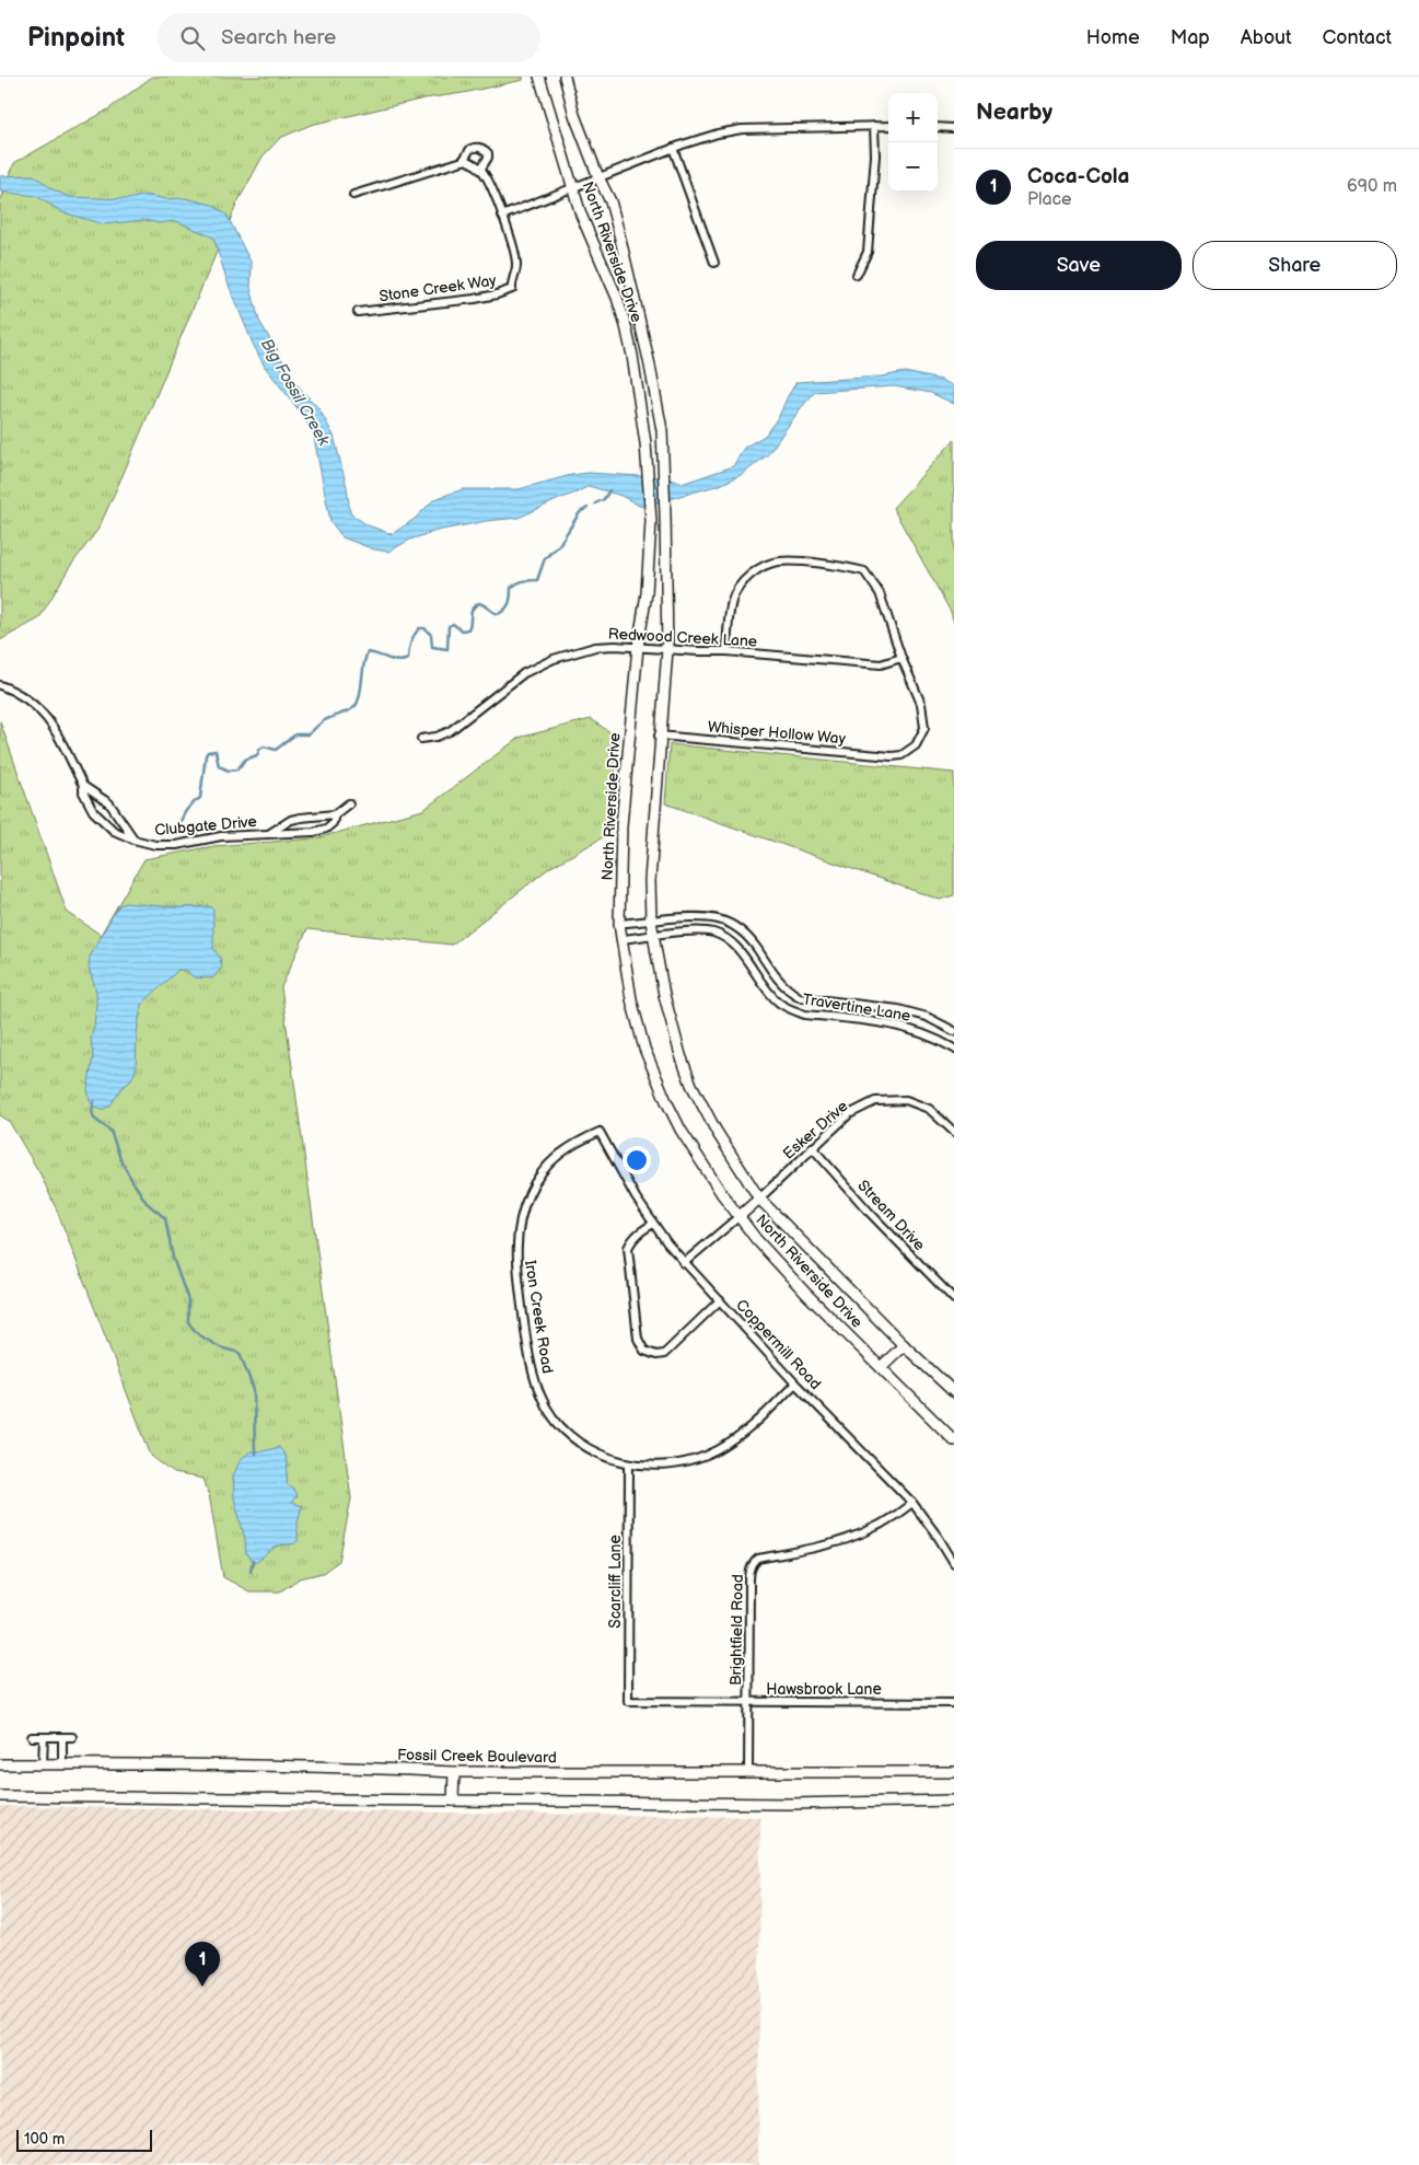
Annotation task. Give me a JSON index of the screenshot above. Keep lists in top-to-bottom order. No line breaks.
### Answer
{"streets":{"main road":["North Riverside Drive","Fossil Creek Boulevard"],"street":["Stone Creek Way","Redwood Creek Lane","Whisper Hollow Way","Clubgate Drive","Travertine Lane","Esker Drive","Stream Drive","Iron Creek Road","Coppermill Road","Scarcliff Lane","Brightfield Road","Hawsbrook Lane"]},"crossings":[["North Riverside Drive","Redwood Creek Lane"],["North Riverside Drive","Whisper Hollow Way"],["North Riverside Drive","Travertine Lane"],["North Riverside Drive","Esker Drive"],["Redwood Creek Lane","Whisper Hollow Way"],["Esker Drive","Stream Drive"],["Iron Creek Road","Coppermill Road"],["Iron Creek Road","Scarcliff Lane"],["Coppermill Road","Brightfield Road"],["Scarcliff Lane","Hawsbrook Lane"],["Brightfield Road","Hawsbrook Lane"],["Brightfield Road","Fossil Creek Boulevard"]],"water":["Big Fossil Creek"],"scale_bar":"100 m","page":{"header":"Pinpoint","search":"Search here","nav":["Home","Map","About","Contact"],"heading":"Nearby","map_buttons":["+","−"],"list":[{"mark":"1","name":"Coca-Cola","note":"Place","value":"690 m"}],"buttons":["Save","Share"],"pins":"1","scale":"100 m"}}
